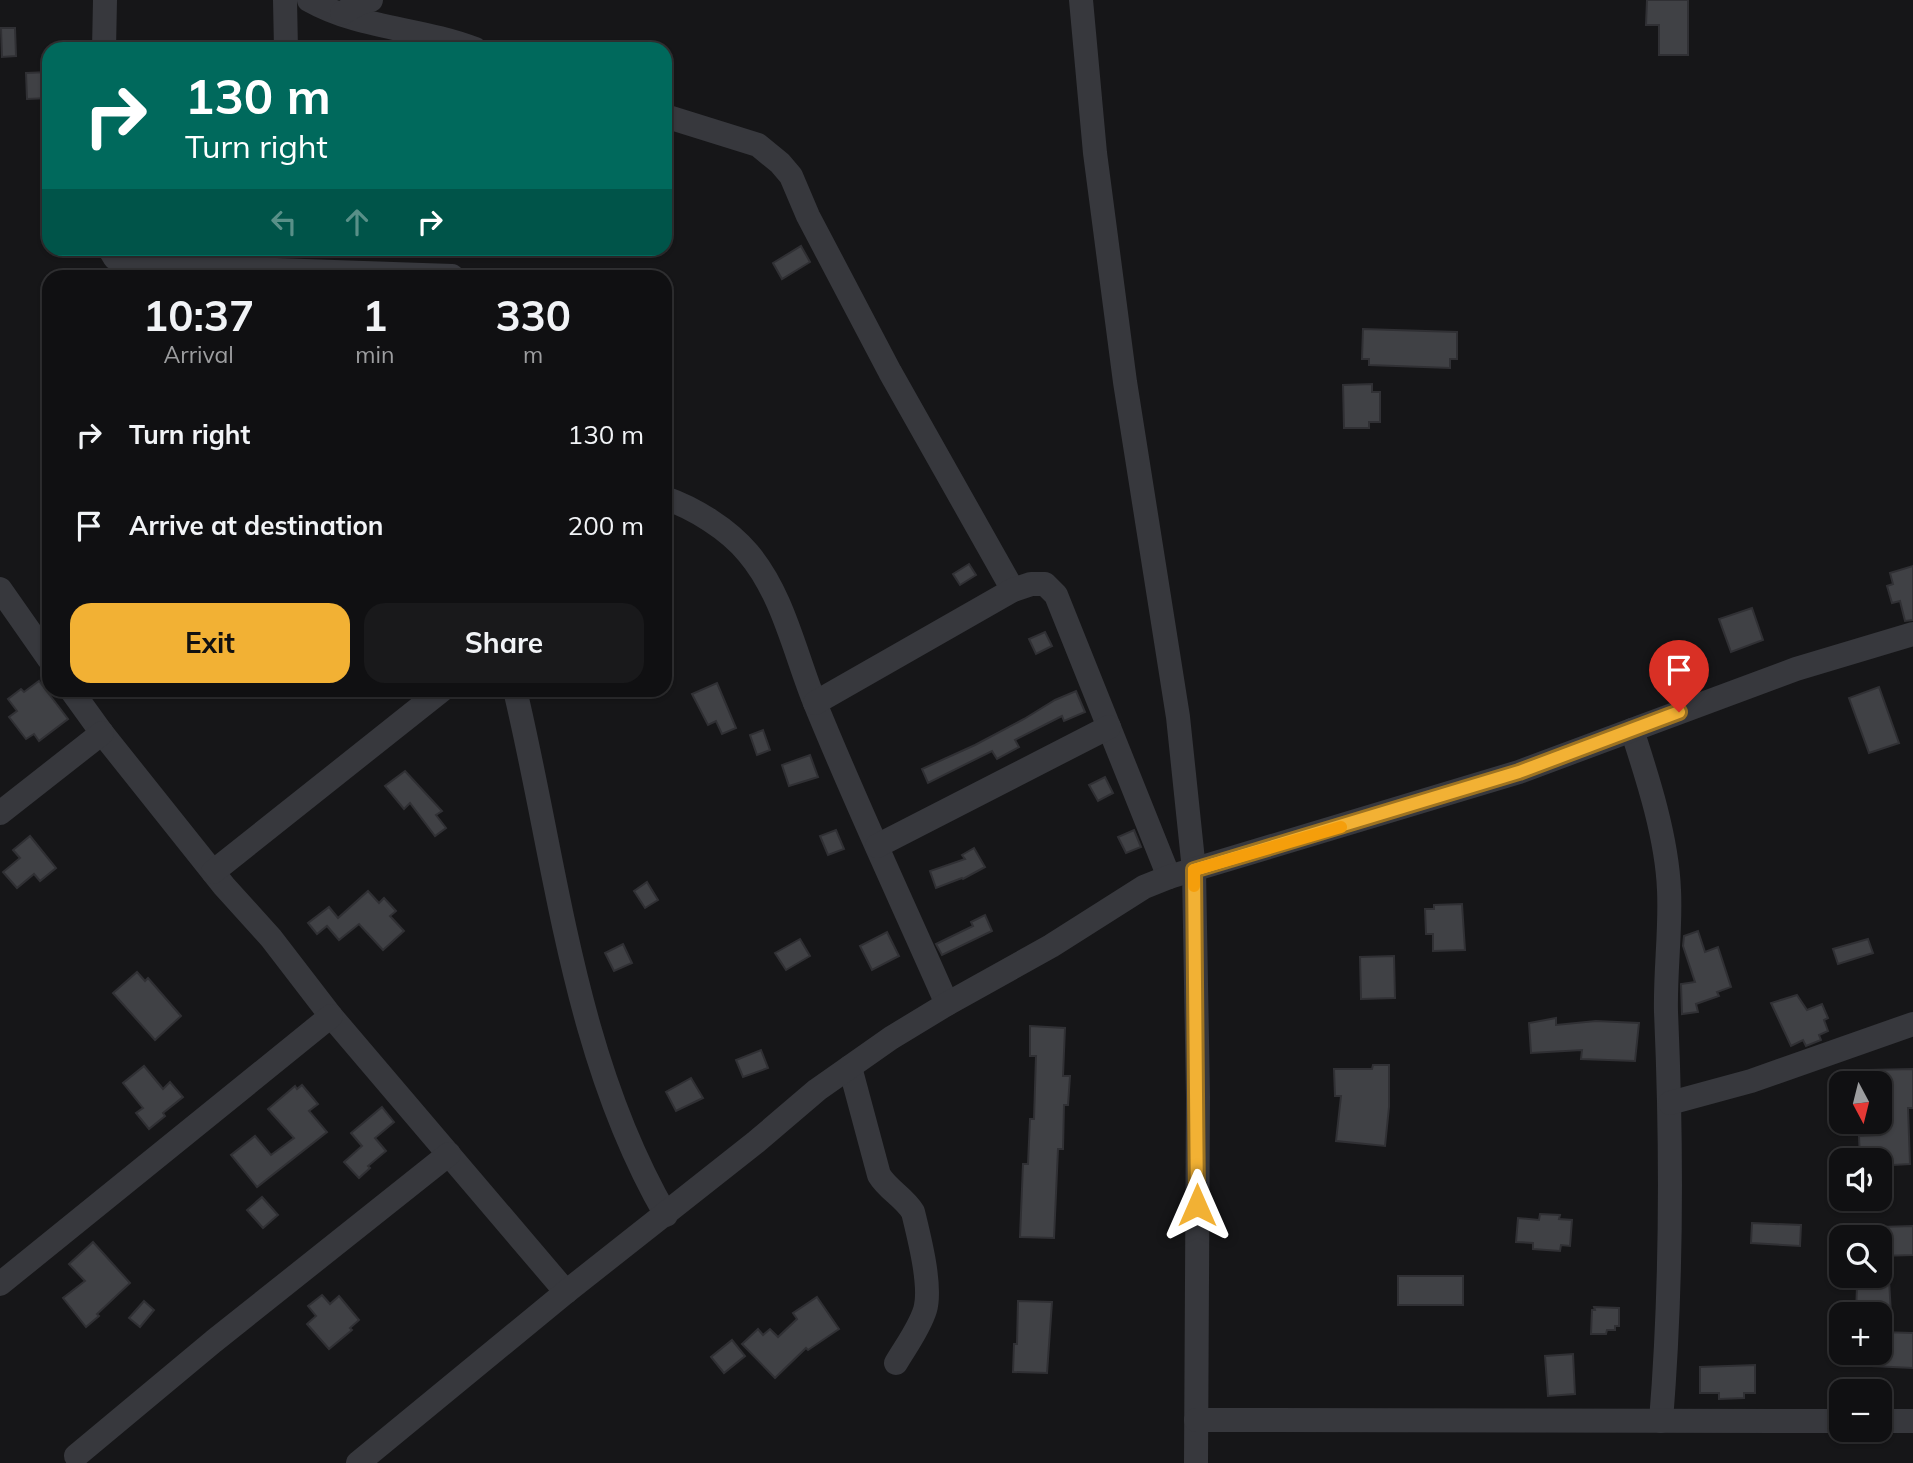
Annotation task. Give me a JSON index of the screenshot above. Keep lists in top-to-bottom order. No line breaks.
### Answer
{"north":"bottom","page":{"turn":["130 m","Turn right"],"eta":["10:37","Arrival","1","min","330","m"],"list":[{"name":"Turn right","value":"130 m"},{"name":"Arrive at destination","value":"200 m"}],"buttons":["Exit","Share"],"map_buttons":["+","−"]}}
